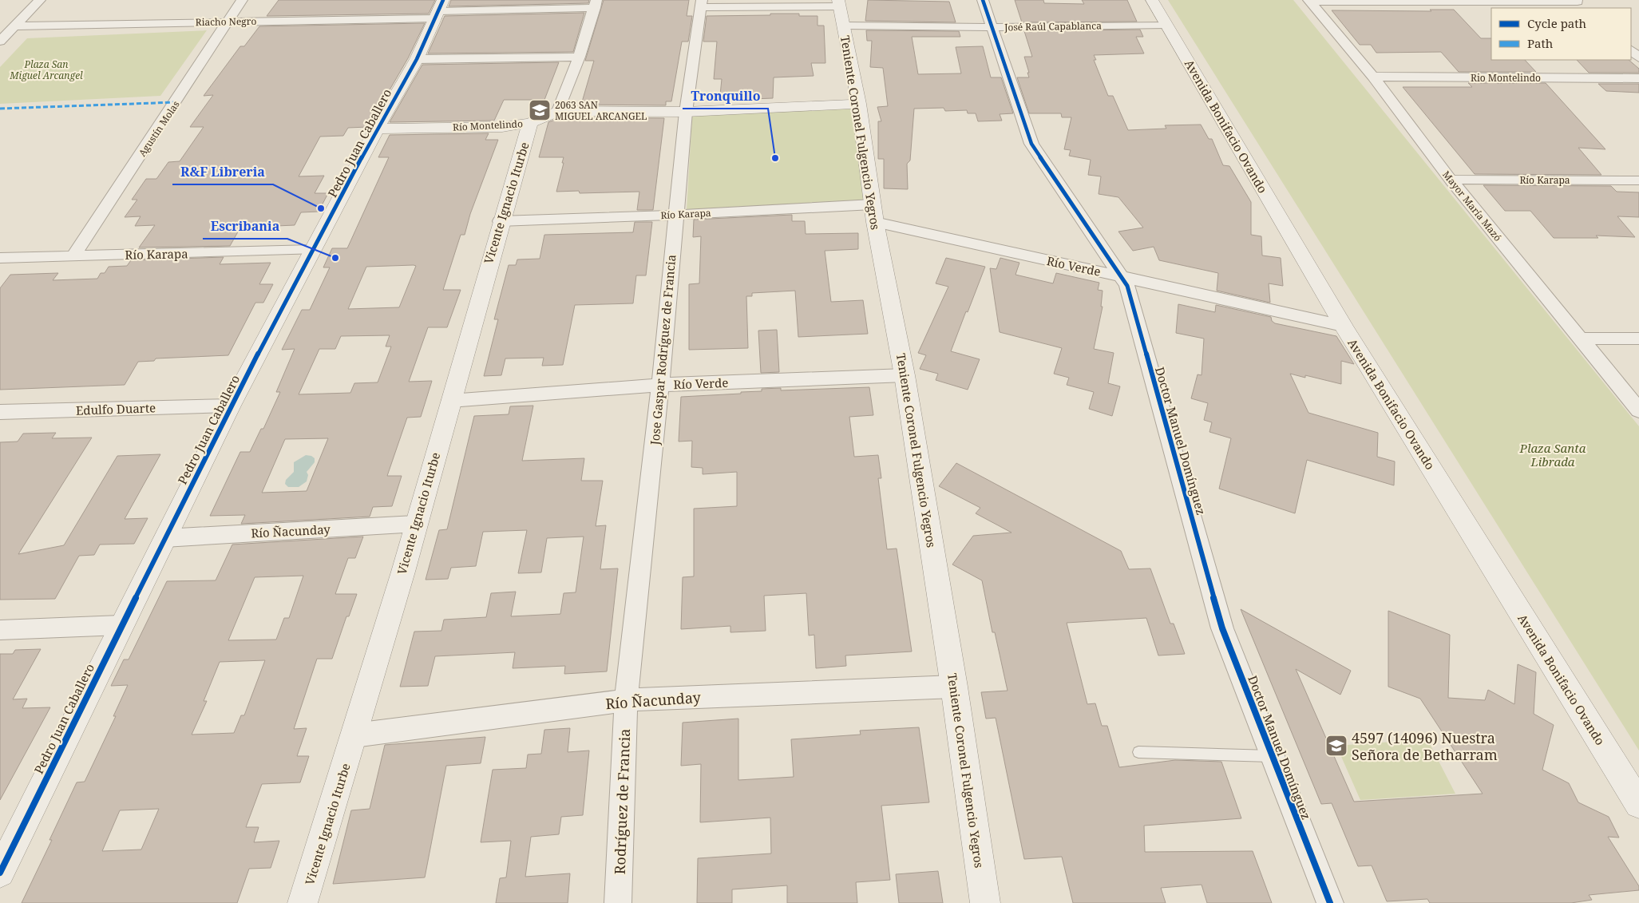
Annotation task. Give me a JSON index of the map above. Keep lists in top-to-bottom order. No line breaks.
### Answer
{"streets":{"street":["Riacho Negro","José Raúl Capablanca","Rio Montelindo","Río Montelindo","Avenida Bonifacio Ovando","Agustín Molas","Teniente Coronel Fulgencio Yegros","Pedro Juan Caballero","Río Karapa","Vicente Ignacio Iturbe","Mayor María Mazó","Río Verde","Jose Gaspar Rodríguez de Francia","Edulfo Duarte","Doctor Manuel Domínguez","Río Ñacunday","Rodríguez de Francia"]},"crossings":[["Riacho Negro","Agustín Molas"],["Riacho Negro","Pedro Juan Caballero"],["José Raúl Capablanca","Avenida Bonifacio Ovando"],["José Raúl Capablanca","Teniente Coronel Fulgencio Yegros"],["José Raúl Capablanca","Jose Gaspar Rodríguez de Francia"],["José Raúl Capablanca","Doctor Manuel Domínguez"],["Rio Montelindo","Mayor María Mazó"],["Río Montelindo","Teniente Coronel Fulgencio Yegros"],["Río Montelindo","Pedro Juan Caballero"],["Río Montelindo","Vicente Ignacio Iturbe"],["Río Montelindo","Jose Gaspar Rodríguez de Francia"],["Avenida Bonifacio Ovando","Río Verde"],["Agustín Molas","Río Karapa"],["Teniente Coronel Fulgencio Yegros","Río Karapa"],["Teniente Coronel Fulgencio Yegros","Río Verde"],["Teniente Coronel Fulgencio Yegros","Río Ñacunday"],["Pedro Juan Caballero","Río Karapa"],["Pedro Juan Caballero","Edulfo Duarte"],["Pedro Juan Caballero","Río Ñacunday"],["Río Karapa","Vicente Ignacio Iturbe"],["Río Karapa","Mayor María Mazó"],["Río Karapa","Río Verde"],["Río Karapa","Jose Gaspar Rodríguez de Francia"],["Vicente Ignacio Iturbe","Río Verde"],["Vicente Ignacio Iturbe","Río Ñacunday"],["Río Verde","Jose Gaspar Rodríguez de Francia"],["Río Verde","Doctor Manuel Domínguez"],["Jose Gaspar Rodríguez de Francia","Río Ñacunday"],["Jose Gaspar Rodríguez de Francia","Rodríguez de Francia"],["Río Ñacunday","Rodríguez de Francia"]],"parks":["Plaza San Miguel Arcangel","Plaza Santa Librada"],"places":{"school or university":["2063 SAN MIGUEL ARCANGEL","4597 (14096) Nuestra Señora de Betharram"],"other":["Tronquillo","R&F Libreria","Escribania"]},"legend":["Cycle path","Path"]}
